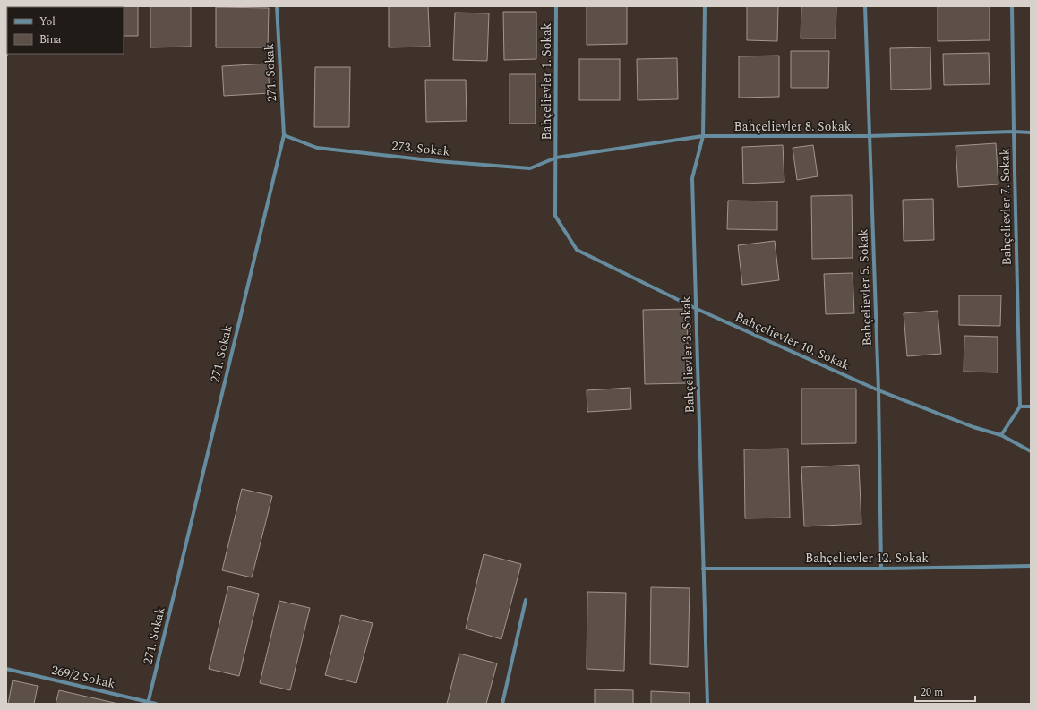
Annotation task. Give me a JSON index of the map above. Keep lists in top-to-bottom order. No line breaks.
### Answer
{"streets":{"street":["271. Sokak","Bahçelievler 1. Sokak","Bahçelievler 8. Sokak","273. Sokak","Bahçelievler 7. Sokak","Bahçelievler 5. Sokak","Bahçelievler 10. Sokak","Bahçelievler 3. Sokak","Bahçelievler 12. Sokak","269/2 Sokak"]},"crossings":[["271. Sokak","273. Sokak"],["271. Sokak","269/2 Sokak"],["Bahçelievler 1. Sokak","Bahçelievler 8. Sokak"],["Bahçelievler 1. Sokak","273. Sokak"],["Bahçelievler 1. Sokak","Bahçelievler 10. Sokak"],["Bahçelievler 8. Sokak","273. Sokak"],["Bahçelievler 8. Sokak","Bahçelievler 7. Sokak"],["Bahçelievler 8. Sokak","Bahçelievler 5. Sokak"],["Bahçelievler 8. Sokak","Bahçelievler 3. Sokak"],["Bahçelievler 5. Sokak","Bahçelievler 10. Sokak"],["Bahçelievler 5. Sokak","Bahçelievler 12. Sokak"],["Bahçelievler 10. Sokak","Bahçelievler 3. Sokak"],["Bahçelievler 3. Sokak","Bahçelievler 12. Sokak"]],"legend":["Yol","Bina"],"scale_bar":"20 m"}
